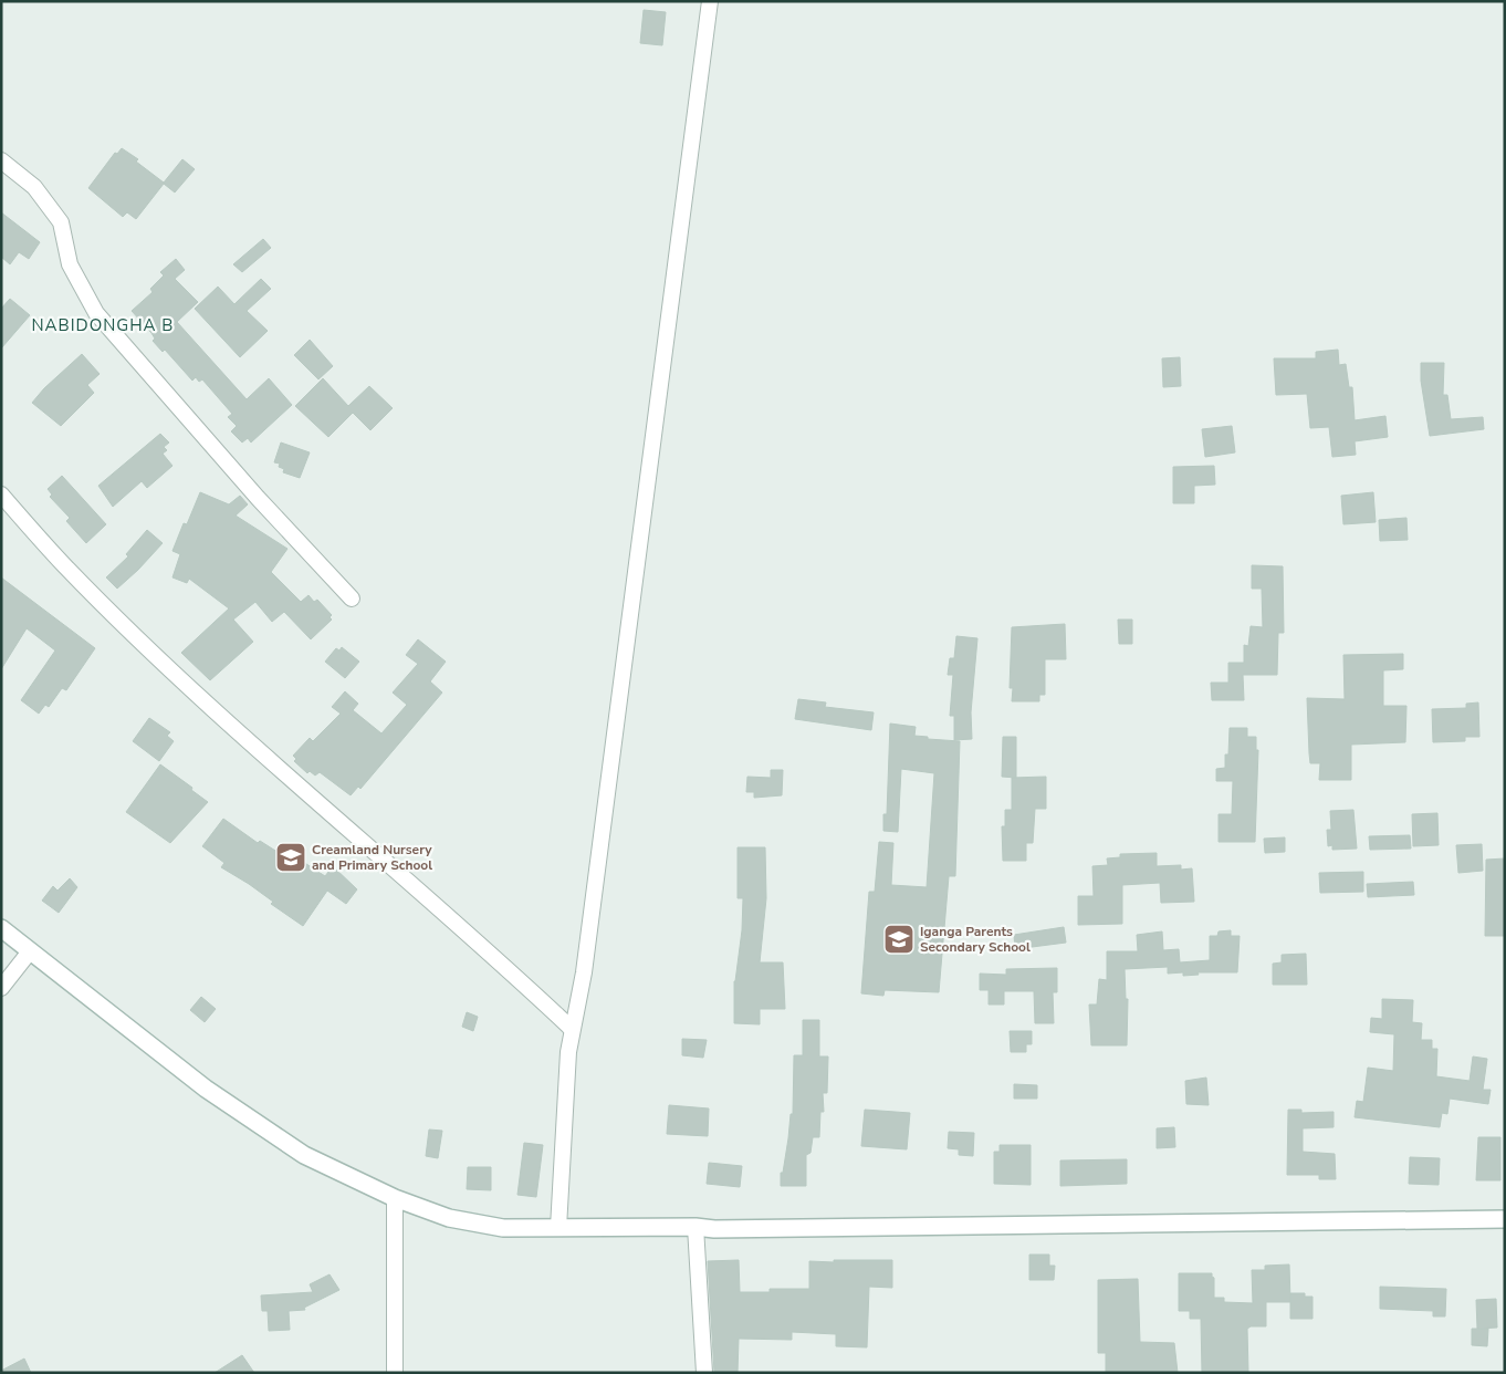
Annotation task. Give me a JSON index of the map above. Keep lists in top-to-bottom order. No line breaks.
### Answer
{"districts":["NABIDONGHA B"],"places":{"school or university":["Creamland Nursery and Primary School","Iganga Parents Secondary School"]}}
